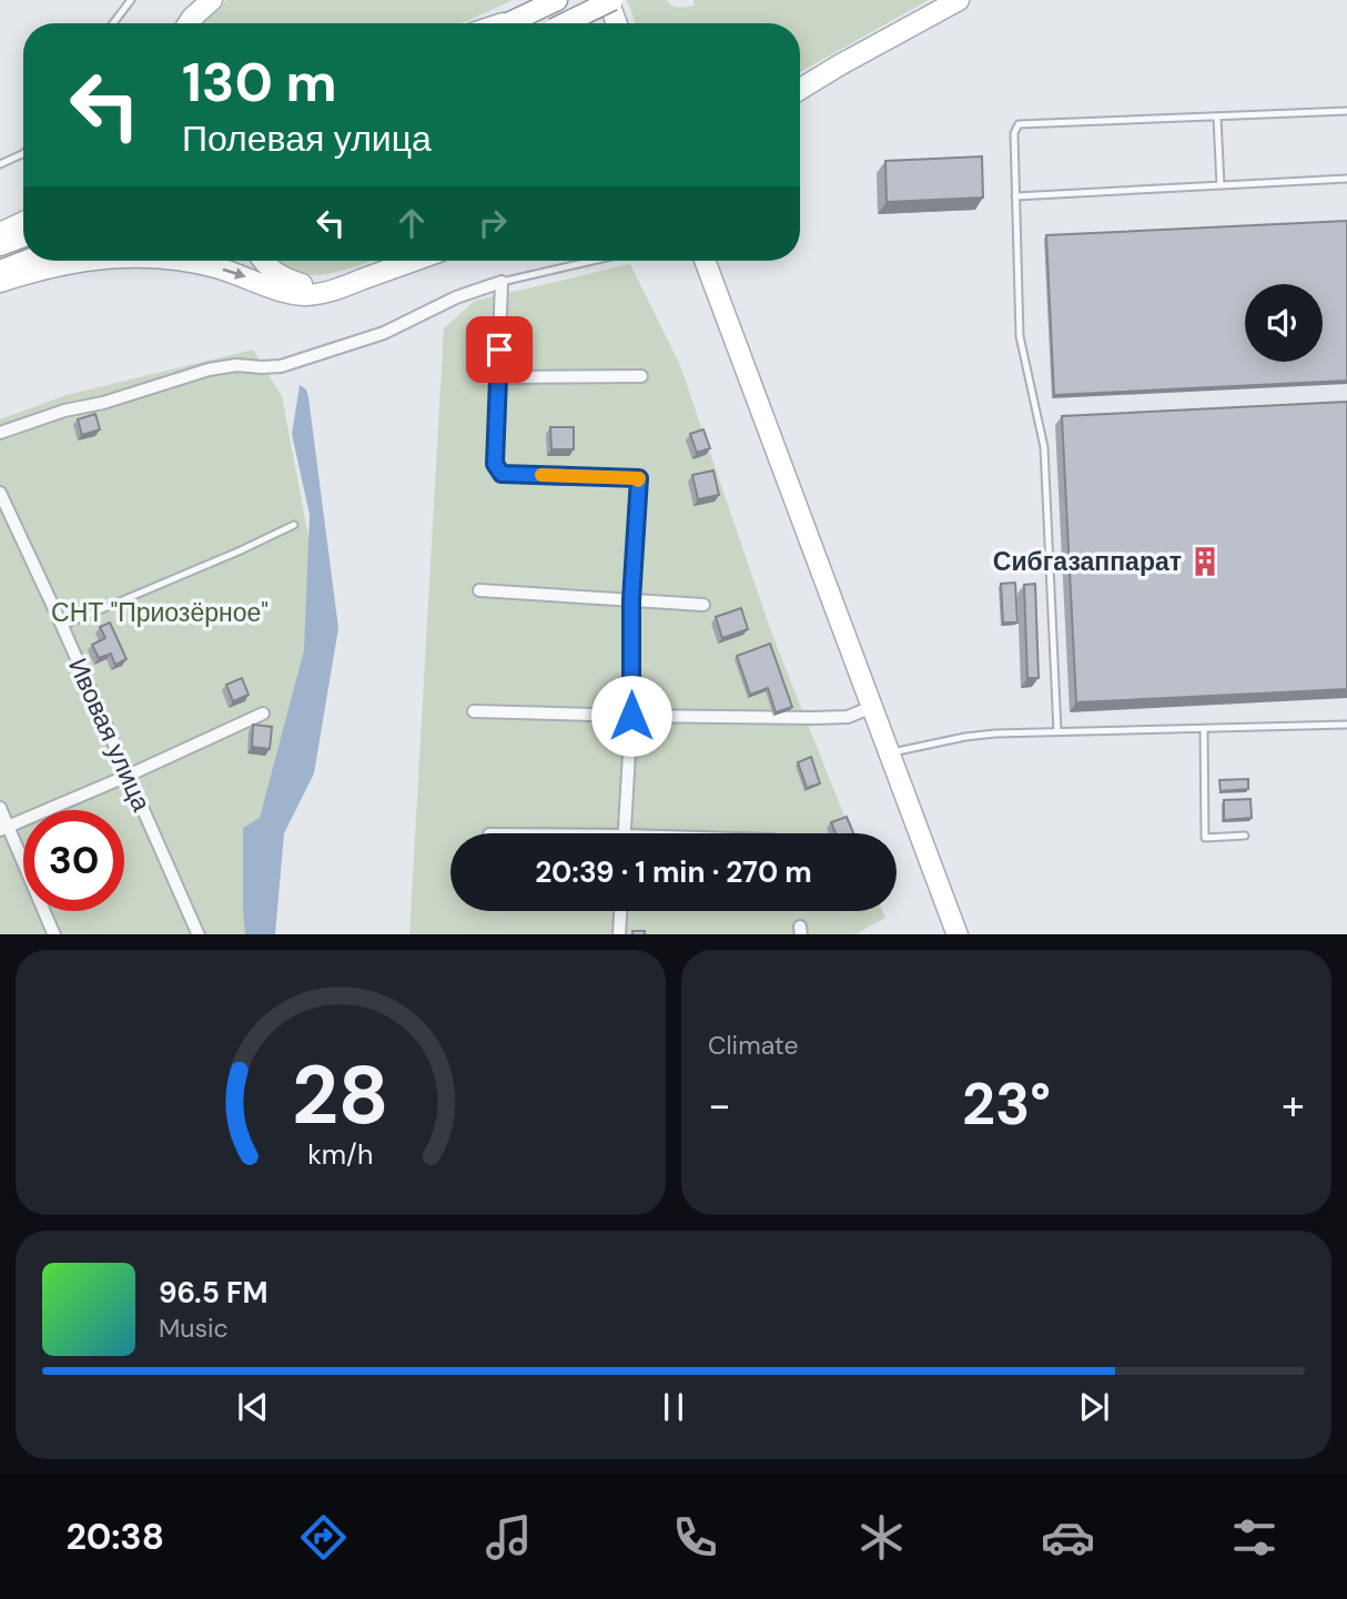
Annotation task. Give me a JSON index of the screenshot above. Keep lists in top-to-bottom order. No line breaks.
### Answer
{"streets":{"street":["Ивовая улица"]},"parks":["СНТ \"Приозёрное\""],"places":{"building":["Сибгазаппарат"]},"page":{"turn":["130 m","Полевая улица"],"limit":"30","trip":"20:39 · 1 min · 270 m","tile":"Climate","heat":["−","23°","+"],"song":["96.5 FM","Music"],"tabs":"20:38","gauge":["28","km/h"]}}
